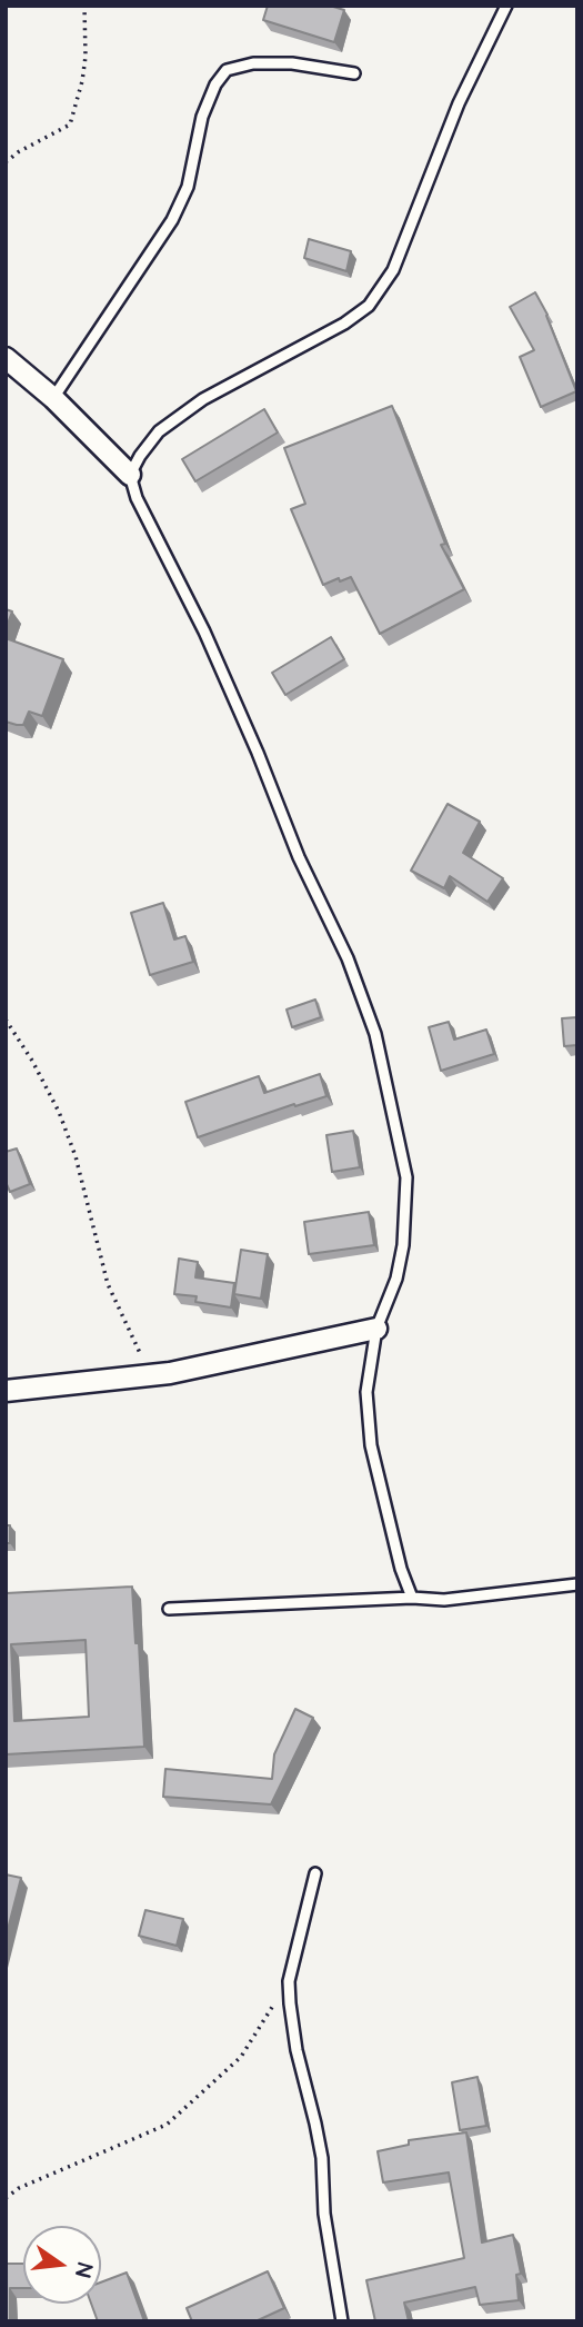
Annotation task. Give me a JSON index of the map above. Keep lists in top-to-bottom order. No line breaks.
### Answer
{"north":"right"}
